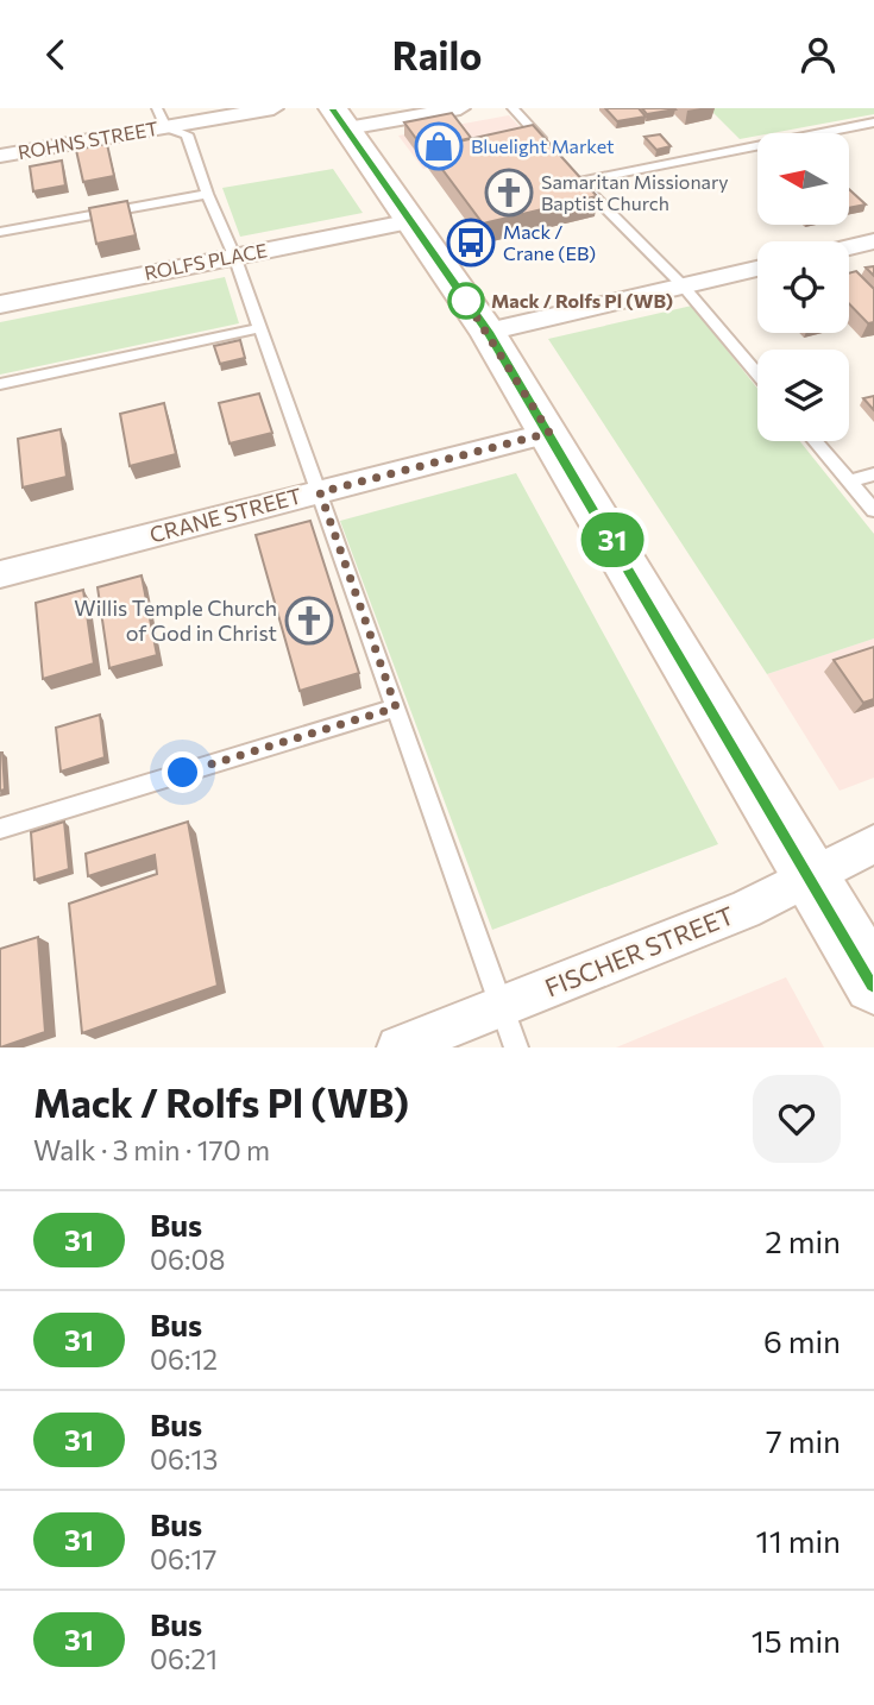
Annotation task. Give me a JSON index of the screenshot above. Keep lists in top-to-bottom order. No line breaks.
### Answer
{"streets":{"street":["ROHNS STREET","ROLFS PLACE","CRANE STREET","FISCHER STREET"]},"places":{"shop":["Bluelight Market"],"church":["Samaritan Missionary Baptist Church","Willis Temple Church of God in Christ"],"bus stop":["Mack / Crane (EB)"],"other":["Mack / Rolfs Pl (WB)"]},"lines":["bus line 31"],"north":"left","page":{"header":"Railo","on_map":"31","heading":["Mack / Rolfs Pl (WB)","Walk · 3 min · 170 m"],"list":[{"mark":"31","name":"Bus","note":"06:08","value":"2 min"},{"mark":"31","name":"Bus","note":"06:12","value":"6 min"},{"mark":"31","name":"Bus","note":"06:13","value":"7 min"},{"mark":"31","name":"Bus","note":"06:17","value":"11 min"},{"mark":"31","name":"Bus","note":"06:21","value":"15 min"}]}}
